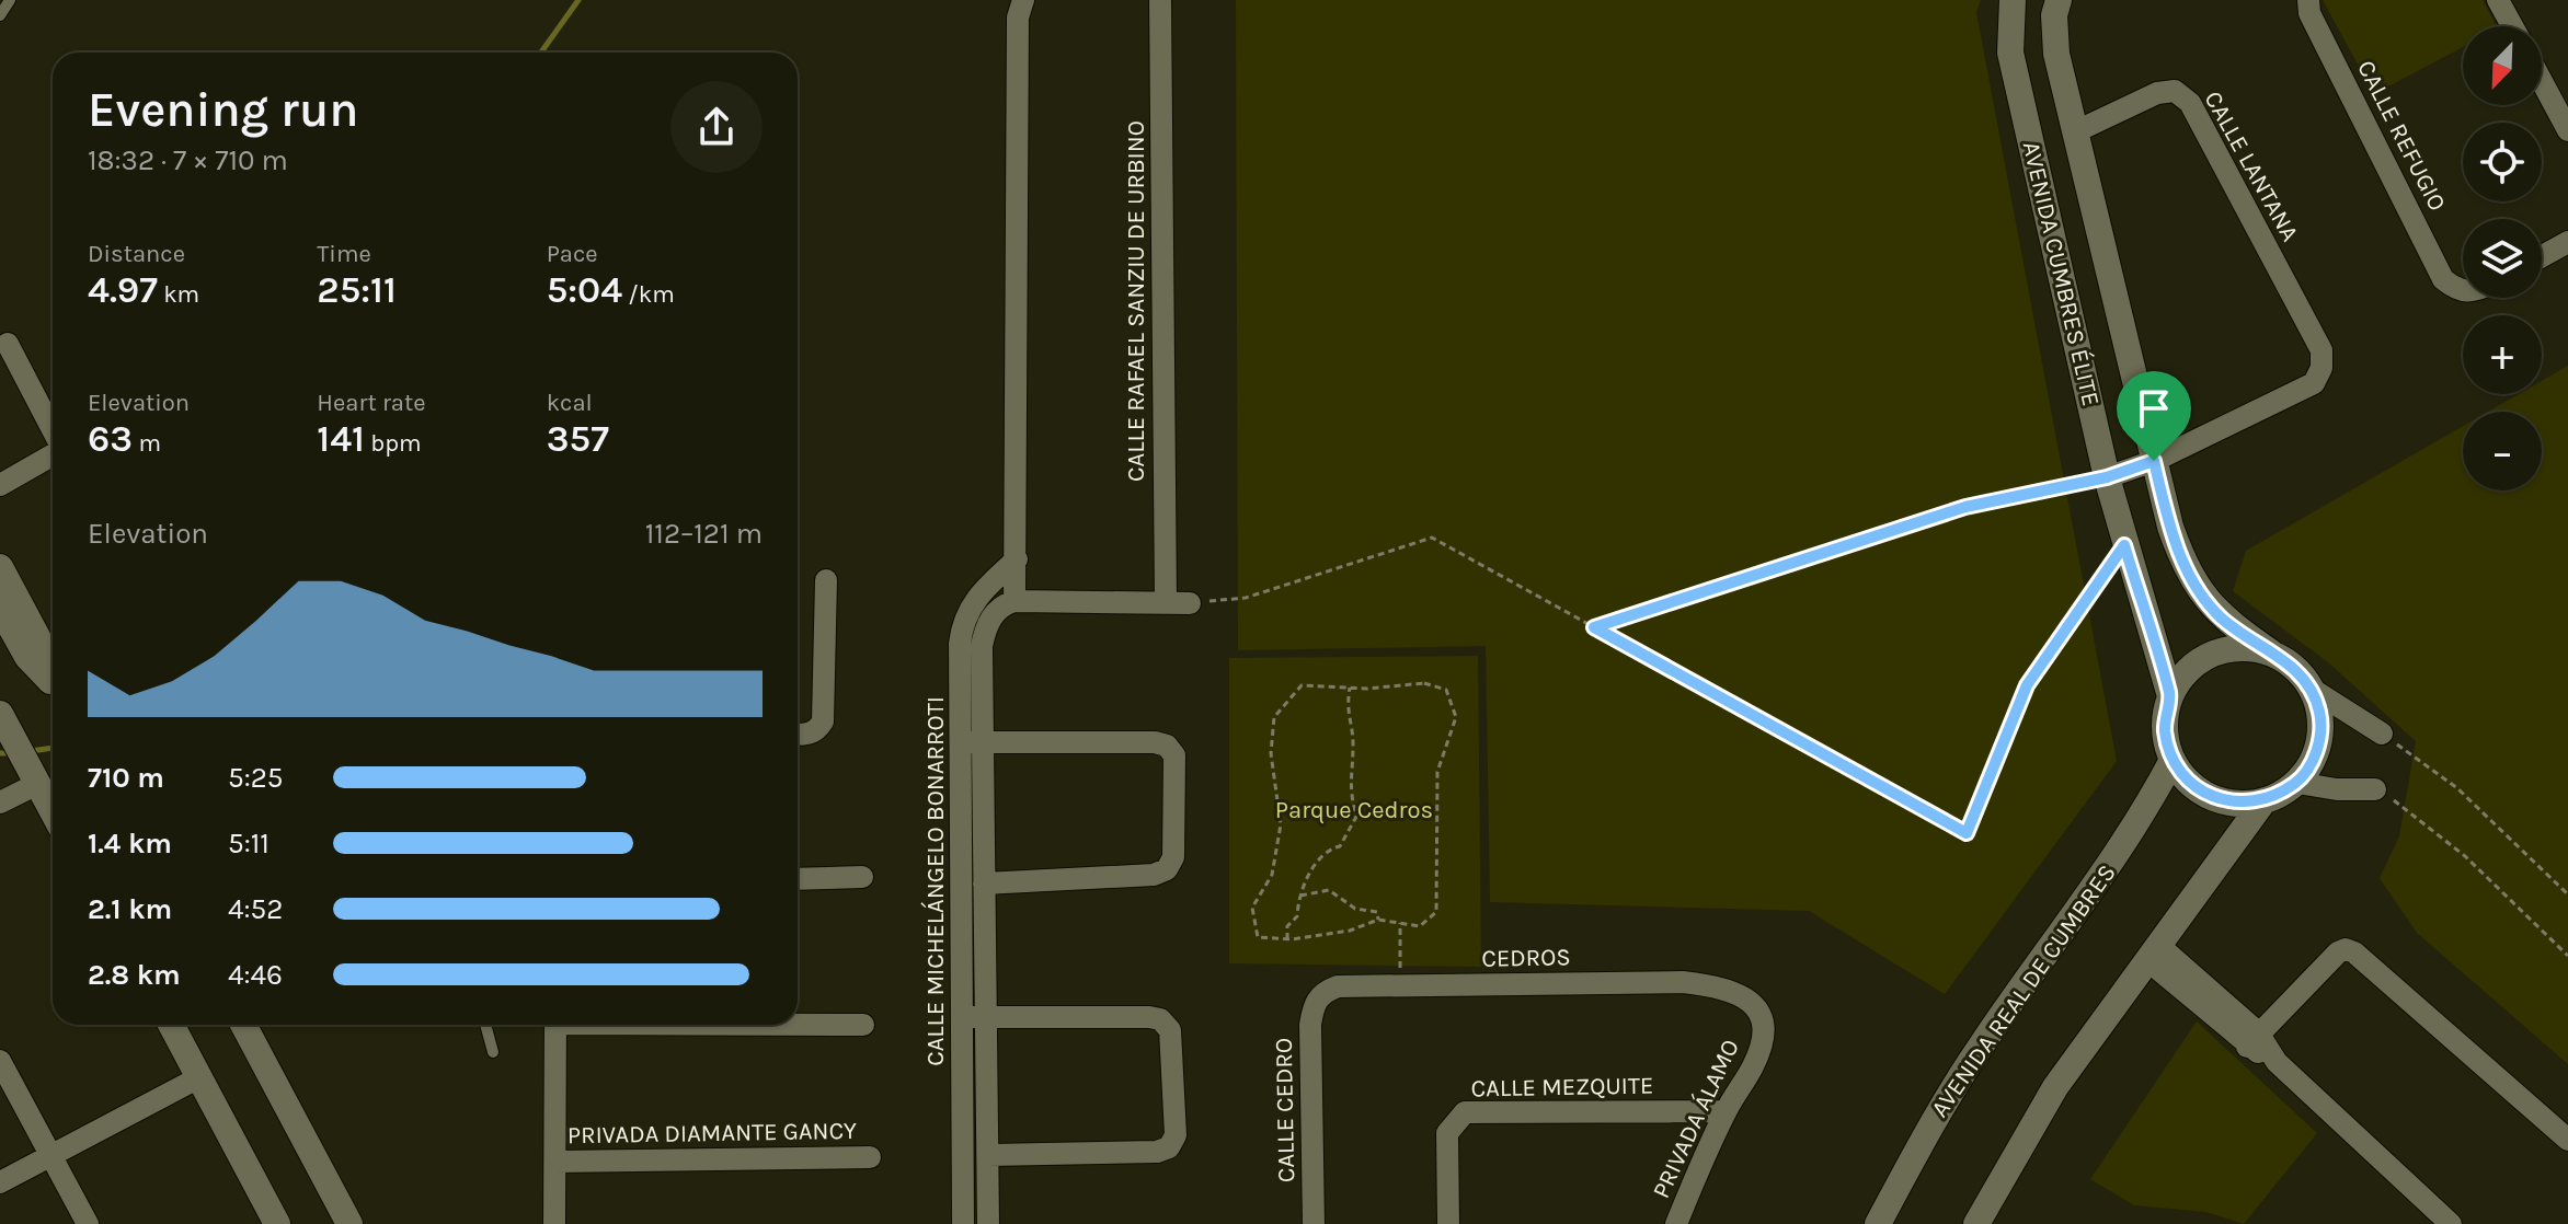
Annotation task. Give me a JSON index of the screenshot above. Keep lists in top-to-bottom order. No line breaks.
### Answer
{"streets":{"street":["CALLE REFUGIO","CALLE LANTANA","AVENIDA CUMBRES ÉLITE","CALLE RAFAEL SANZIU DE URBINO","CALLE MICHELÁNGELO BONARROTI","CEDROS","AVENIDA REAL DE CUMBRES","CALLE MEZQUITE","CALLE CEDRO","PRIVADA ÁLAMO","PRIVADA DIAMANTE GANCY"]},"crossings":[["CALLE LANTANA","AVENIDA CUMBRES ÉLITE"],["AVENIDA CUMBRES ÉLITE","AVENIDA REAL DE CUMBRES"],["CEDROS","CALLE CEDRO"],["CEDROS","PRIVADA ÁLAMO"],["CALLE MEZQUITE","PRIVADA ÁLAMO"]],"parks":["Parque Cedros"],"north":"bottom left","page":{"map_buttons":["+","−"],"heading":["Evening run","18:32 · 7 × 710 m"],"stats":[["Distance","4.97 km"],["Time","25:11"],["Pace","5:04 /km"],["Elevation","63 m"],["Heart rate","141 bpm"],["kcal","357"]],"chart":["Elevation","112–121 m"],"list":[{"name":"710 m","note":"5:25"},{"name":"1.4 km","note":"5:11"},{"name":"2.1 km","note":"4:52"},{"name":"2.8 km","note":"4:46"}]}}
